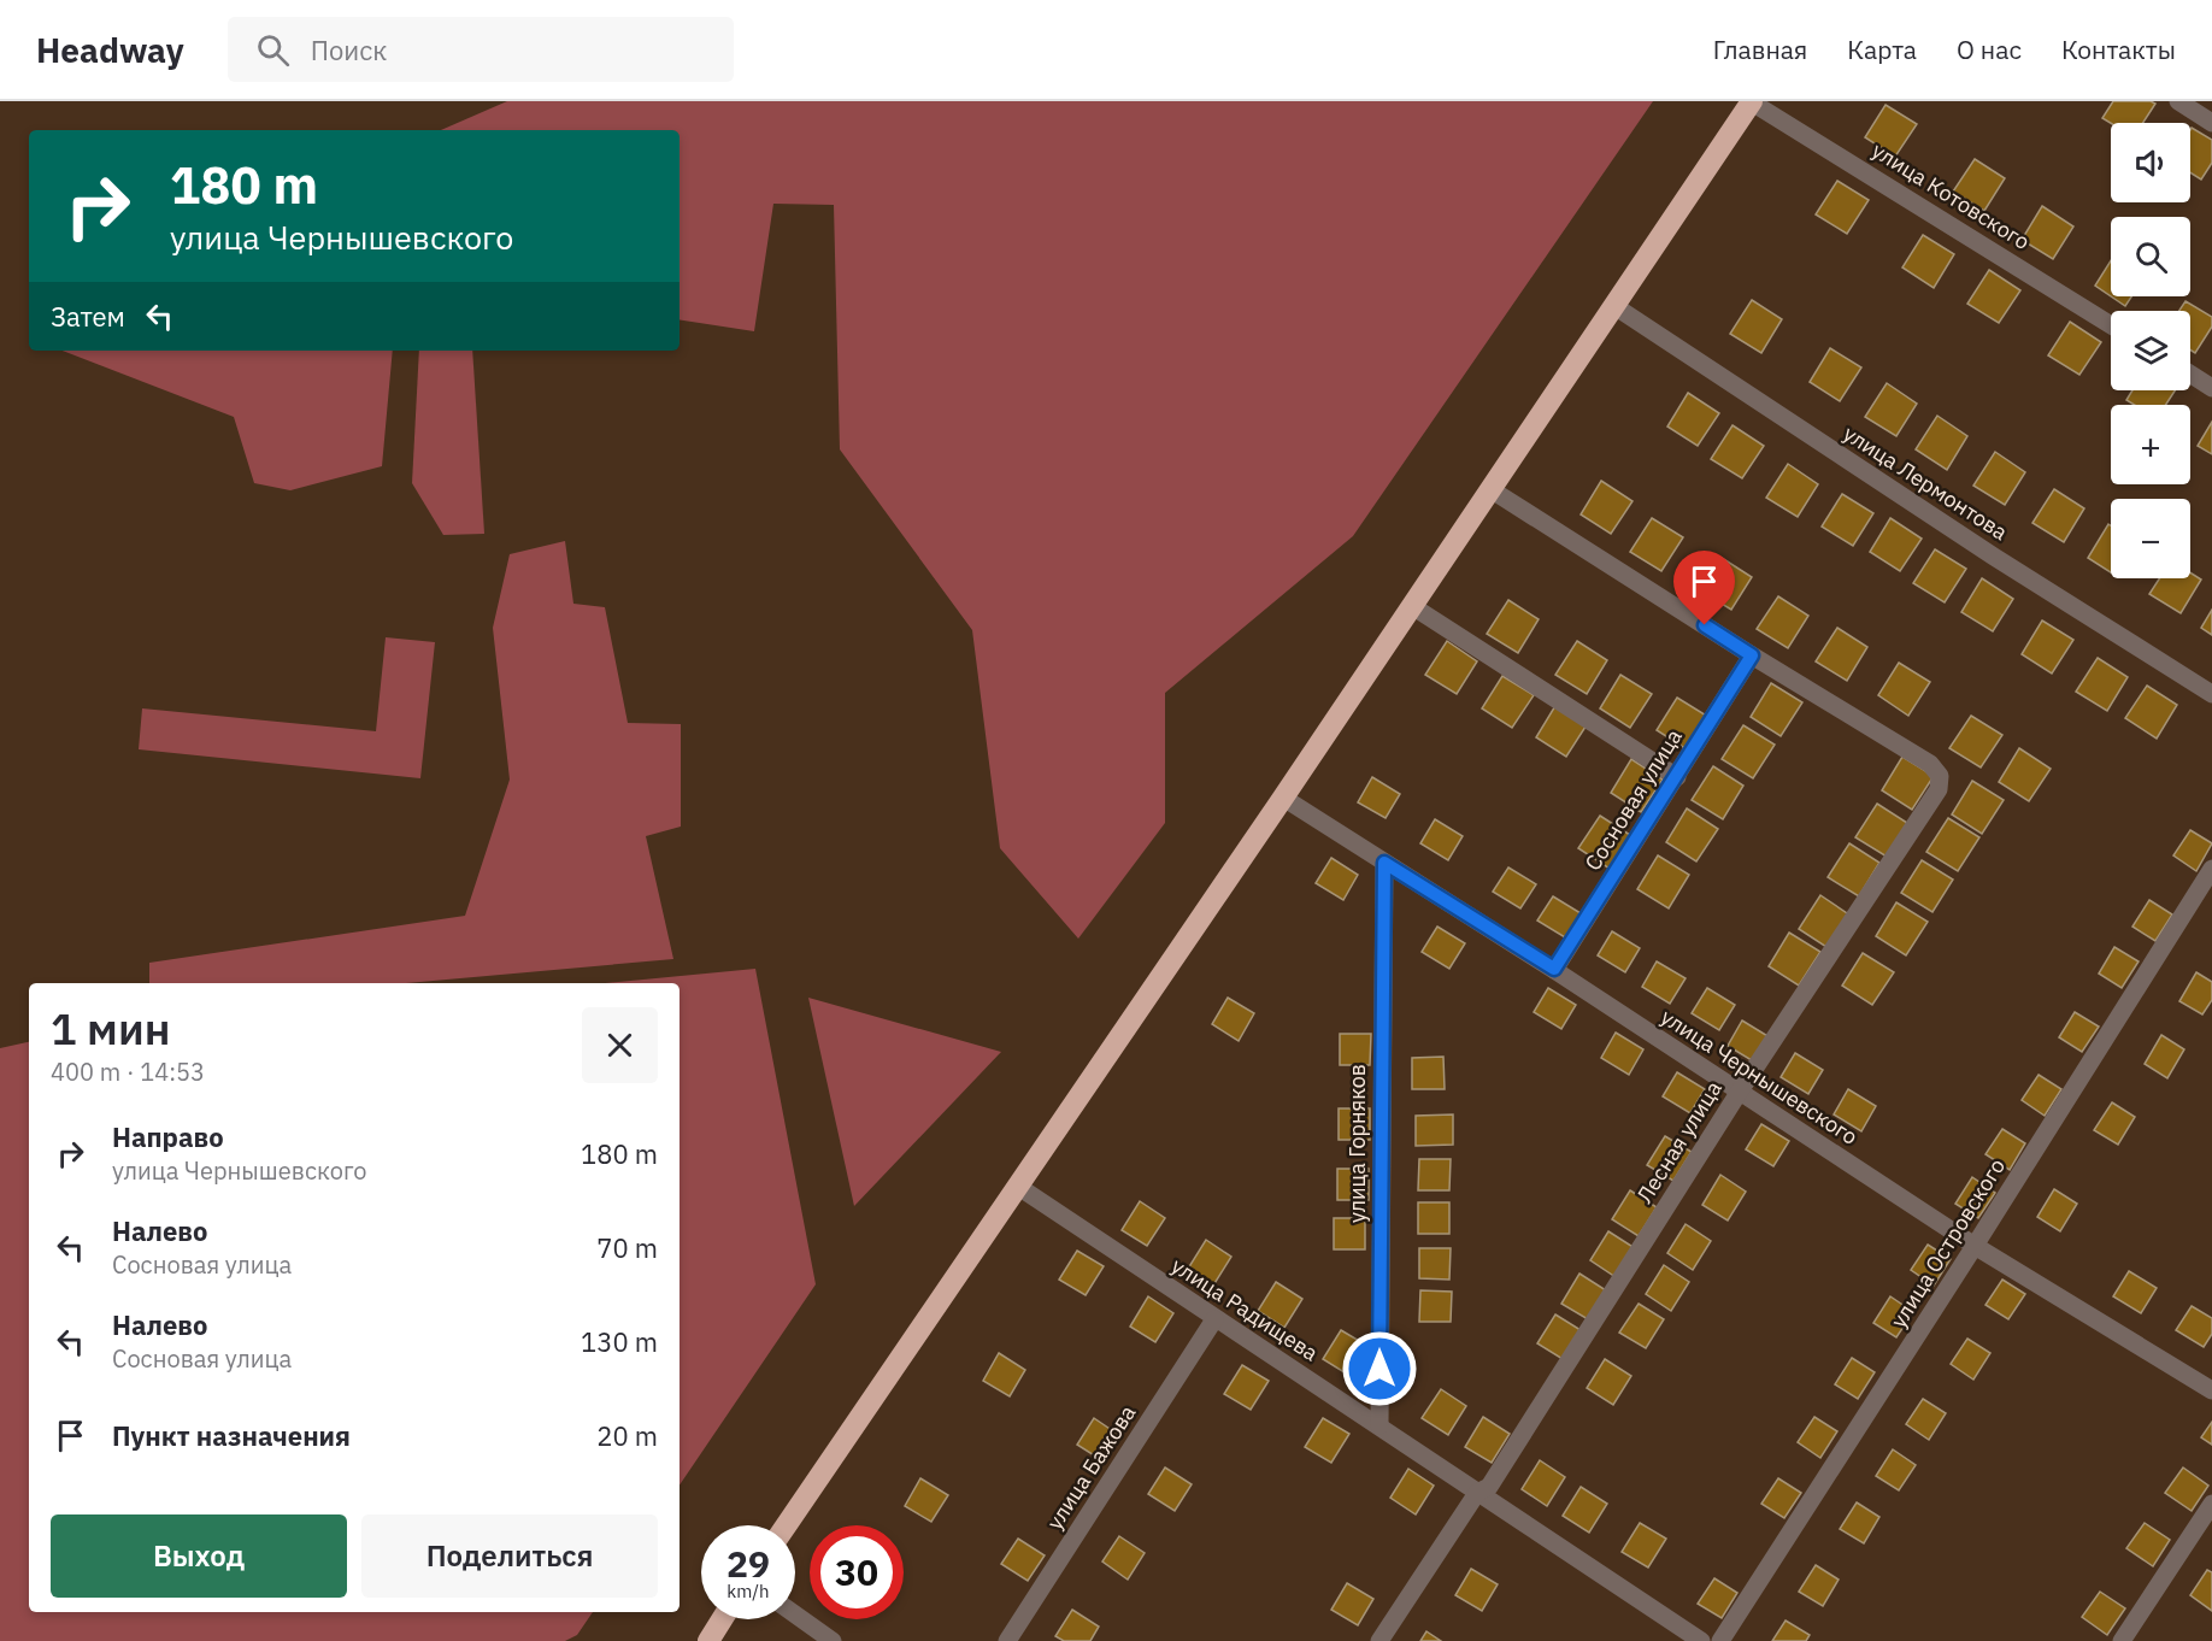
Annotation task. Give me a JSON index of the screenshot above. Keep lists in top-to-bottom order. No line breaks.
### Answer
{"streets":{"street":["улица Котовского","улица Лермонтова","Сосновая улица","улица Чернышевского","Лесная улица","улица Горняков","улица Островского","улица Радищева","улица Бажова"]},"crossings":[["Сосновая улица","улица Чернышевского"],["Сосновая улица","Лесная улица"],["улица Чернышевского","Лесная улица"],["улица Чернышевского","улица Горняков"],["улица Чернышевского","улица Островского"],["Лесная улица","улица Радищева"],["улица Горняков","улица Радищева"],["улица Радищева","улица Бажова"]],"page":{"header":"Headway","search":"Поиск","nav":["Главная","Карта","О нас","Контакты"],"map_buttons":["+","−"],"turn":["180 m","улица Чернышевского"],"then":"Затем","heading":["1 мин","400 m · 14:53"],"list":[{"name":"Направо","note":"улица Чернышевского","value":"180 m"},{"name":"Налево","note":"Сосновая улица","value":"70 m"},{"name":"Налево","note":"Сосновая улица","value":"130 m"},{"name":"Пункт назначения","value":"20 m"}],"buttons":["Выход","Поделиться"],"speed":"29 km/h","limit":"30"}}
